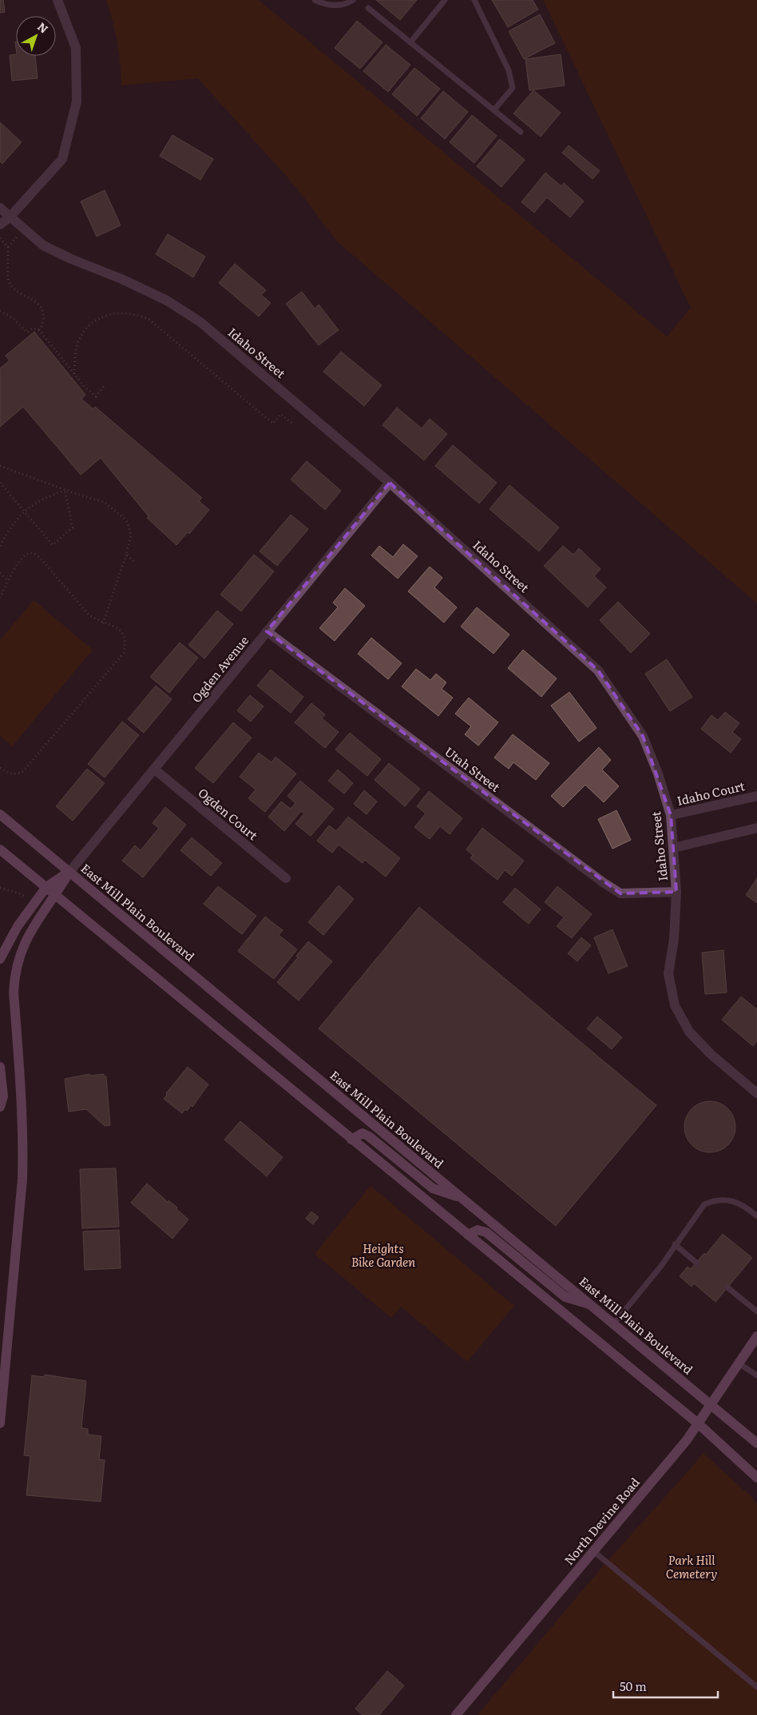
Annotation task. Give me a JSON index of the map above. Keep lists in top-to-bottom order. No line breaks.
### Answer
{"streets":{"main road":["East Mill Plain Boulevard","North Devine Road"],"street":["Idaho Street","Ogden Avenue","Utah Street","Idaho Court","Ogden Court"]},"crossings":[["Idaho Street","Ogden Avenue"],["Idaho Street","Utah Street"],["Idaho Street","Idaho Court"],["Ogden Avenue","Utah Street"],["Ogden Avenue","Ogden Court"],["Ogden Avenue","East Mill Plain Boulevard"],["East Mill Plain Boulevard","North Devine Road"]],"parks":["Heights Bike Garden","Park Hill Cemetery"],"scale_bar":"50 m","north":"top right"}
